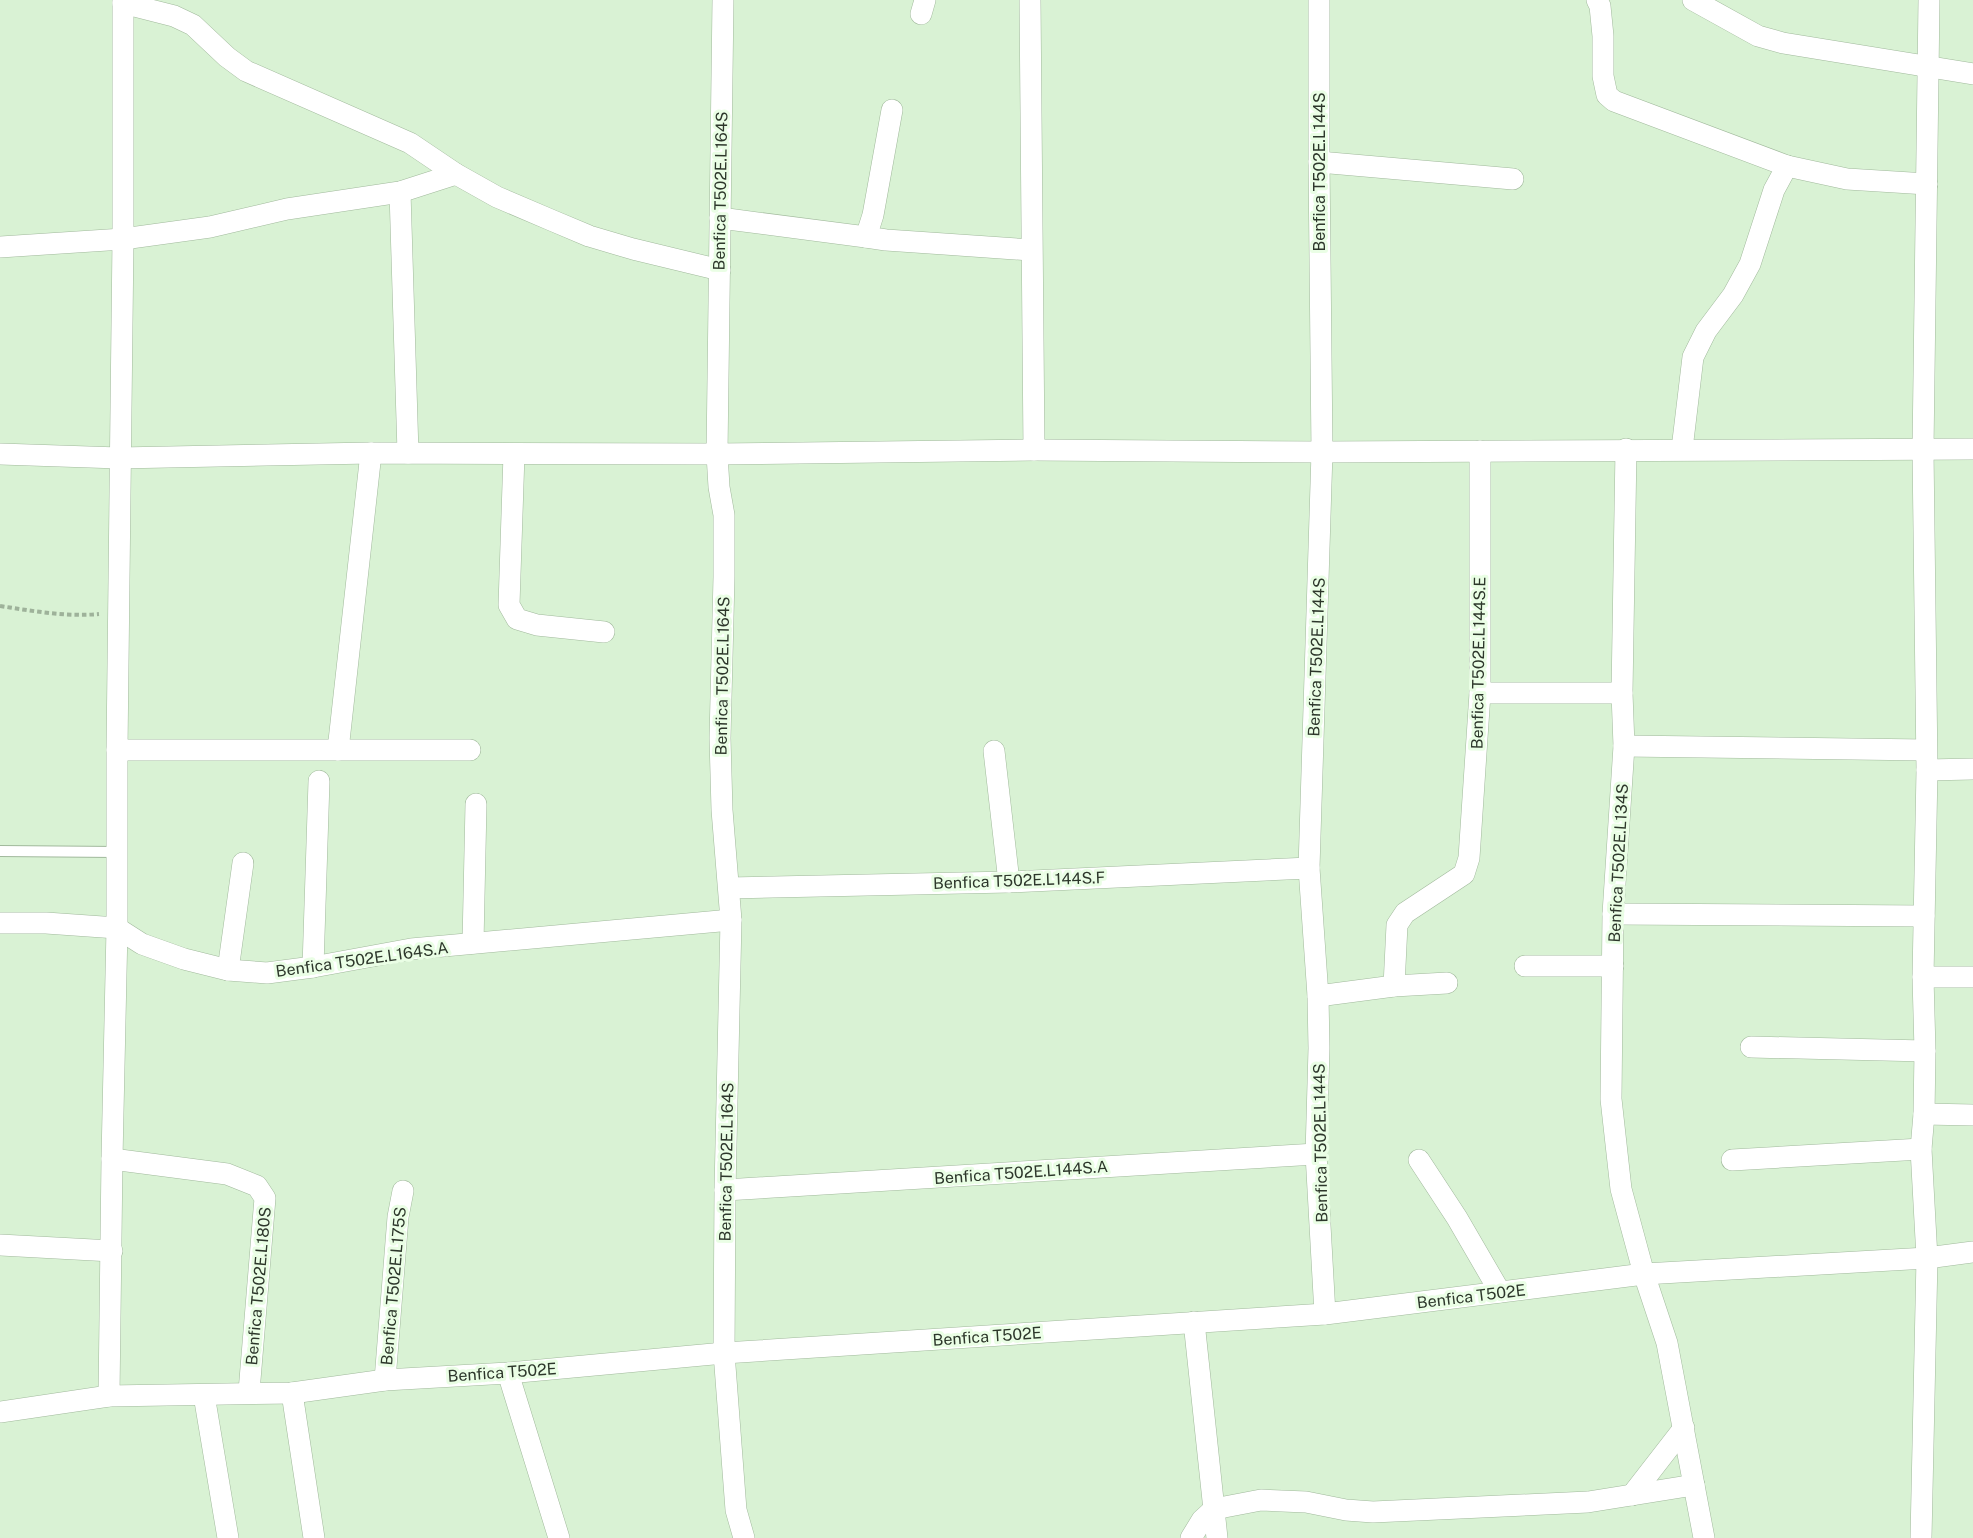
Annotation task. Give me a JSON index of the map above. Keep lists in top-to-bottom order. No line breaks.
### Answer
{"streets":{"street":["Benfica T502E.L144S","Benfica T502E.L164S","Benfica T502E.L144S.E","Benfica T502E.L134S","Benfica T502E.L144S.F","Benfica T502E.L164S.A","Benfica T502E.L144S.A","Benfica T502E.L180S","Benfica T502E.L175S","Benfica T502E"]},"crossings":[["Benfica T502E.L144S","Benfica T502E.L144S.F"],["Benfica T502E.L144S","Benfica T502E.L144S.A"],["Benfica T502E.L144S","Benfica T502E"],["Benfica T502E.L164S","Benfica T502E.L144S.F"],["Benfica T502E.L164S","Benfica T502E.L164S.A"],["Benfica T502E.L164S","Benfica T502E.L144S.A"],["Benfica T502E.L164S","Benfica T502E"],["Benfica T502E.L134S","Benfica T502E"],["Benfica T502E.L180S","Benfica T502E"],["Benfica T502E.L175S","Benfica T502E"]]}
